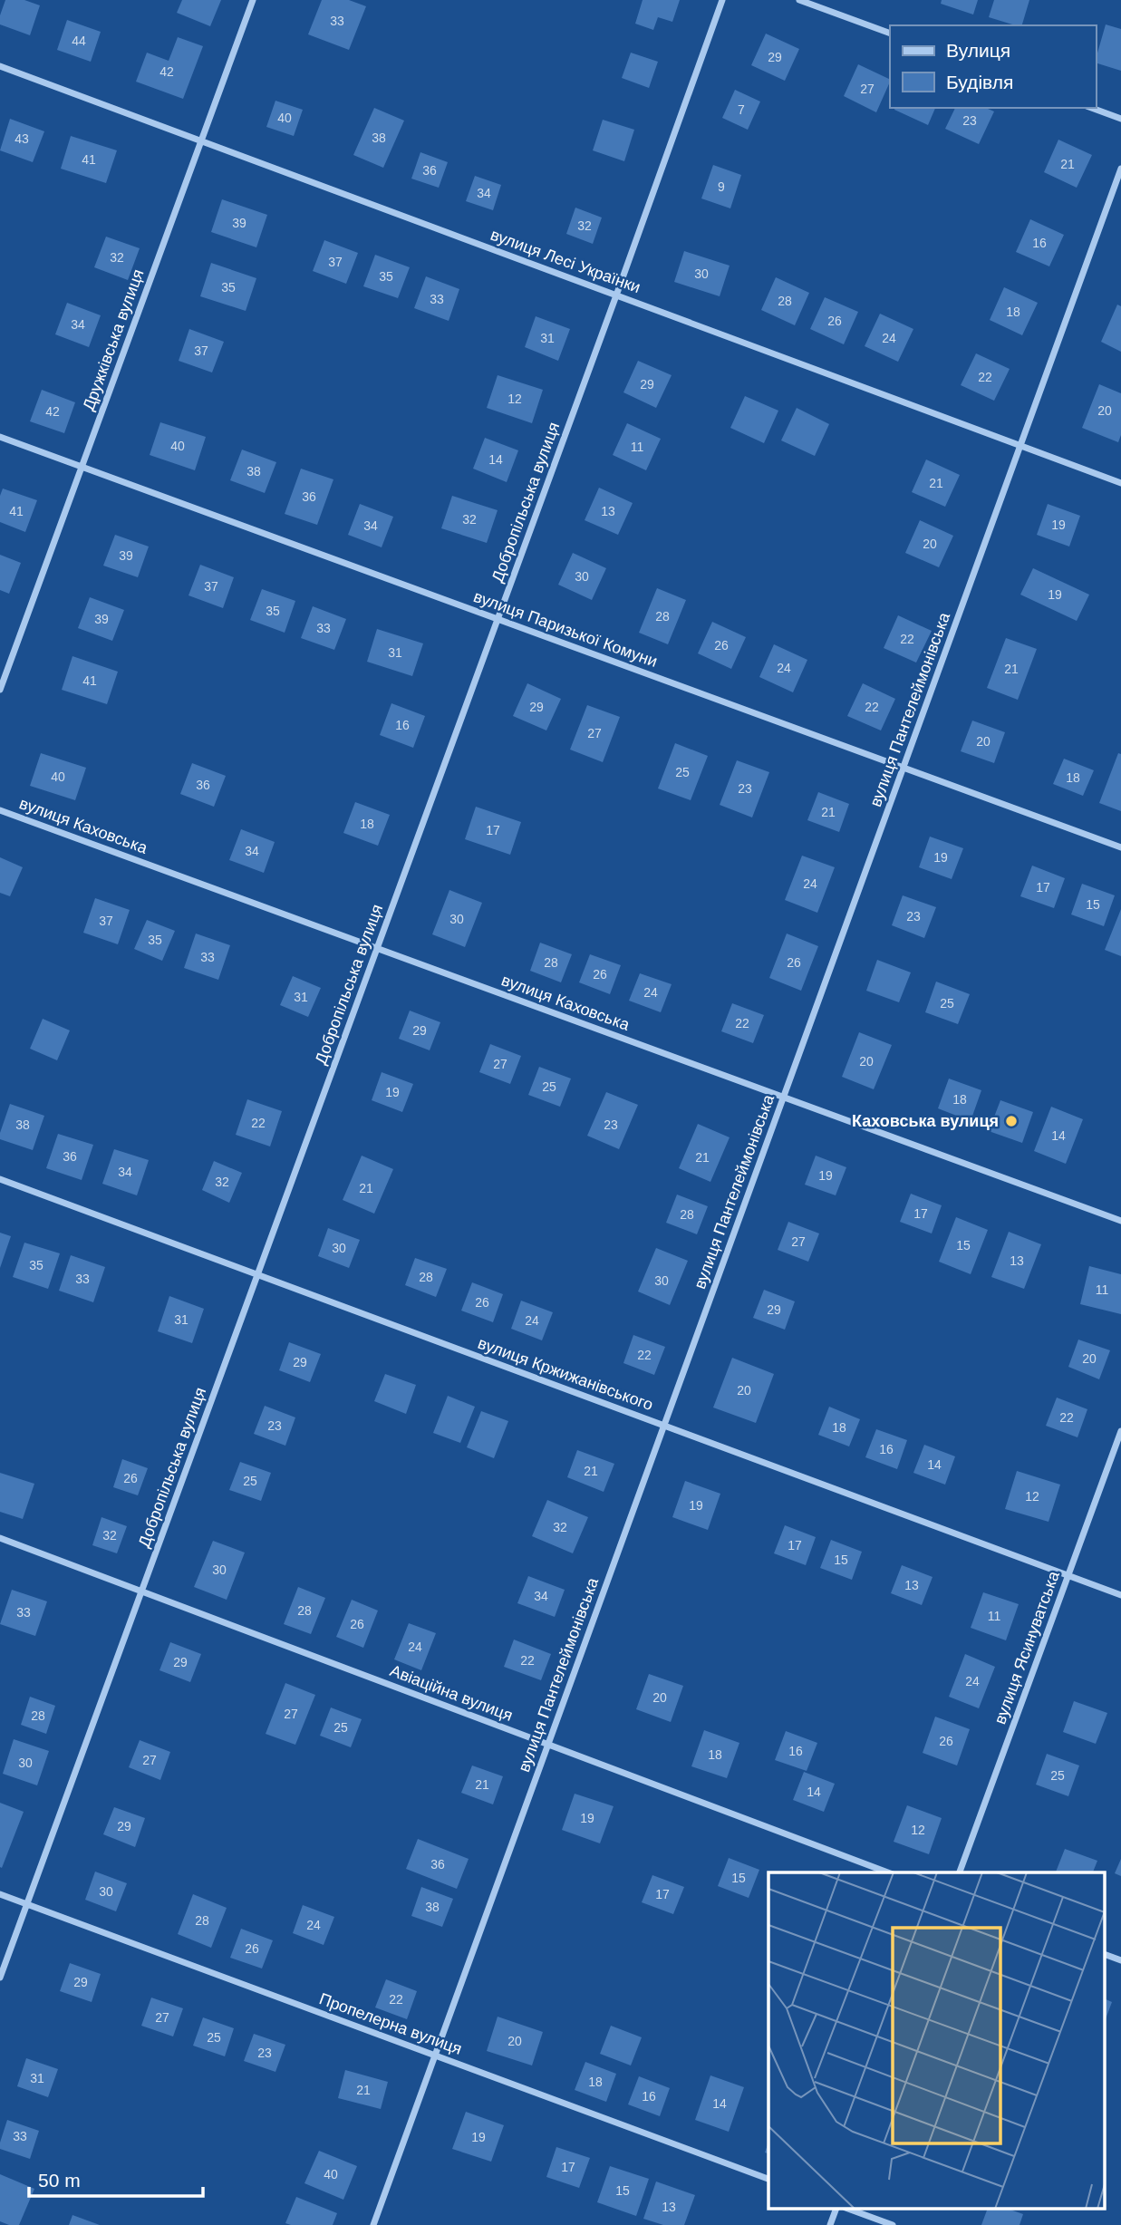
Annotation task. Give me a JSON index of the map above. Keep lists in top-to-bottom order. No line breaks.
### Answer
{"streets":{"street":["вулиця Лесі Українки","Дружківська вулиця","Добропільська вулиця","вулиця Паризької Комуни","вулиця Пантелеймонівська","вулиця Каховська","вулиця Кржижанівського","вулиця Ясинуватська","Авіаційна вулиця","Пропелерна вулиця"]},"crossings":[["вулиця Лесі Українки","Дружківська вулиця"],["вулиця Лесі Українки","Добропільська вулиця"],["вулиця Лесі Українки","вулиця Пантелеймонівська"],["Дружківська вулиця","вулиця Паризької Комуни"],["Добропільська вулиця","вулиця Паризької Комуни"],["Добропільська вулиця","вулиця Каховська"],["Добропільська вулиця","вулиця Кржижанівського"],["Добропільська вулиця","Авіаційна вулиця"],["Добропільська вулиця","Пропелерна вулиця"],["вулиця Паризької Комуни","вулиця Пантелеймонівська"],["вулиця Пантелеймонівська","вулиця Каховська"],["вулиця Пантелеймонівська","вулиця Кржижанівського"],["вулиця Пантелеймонівська","Авіаційна вулиця"],["вулиця Пантелеймонівська","Пропелерна вулиця"],["вулиця Кржижанівського","вулиця Ясинуватська"]],"places":["Каховська вулиця"],"house_numbers":["33","44","29","42","27","7","40","23","38","43","41","21","36","9","34","39","32","16","32","37","30","35","35","33","28","18","26","34","31","24","37","22","29","12","20","42","40","11","14","38","21","36","41","13","32","19","34","20","39","30","37","19","35","28","39","33","22","26","31","24","21","41","29","22","16","27","20","25","40","18","36","23","21","18","17","34","19","24","17","15","23","30","37","35","33","28","26","26","24","31","25","22","29","20","27","25","19","18","22","38","23","14","36","21","34","19","32","21","17","28","27","15","30","13","35","28","33","30","11","26","29","31","24","22","20","29","20","22","23","18","16","14","21","26","25","12","19","32","32","17","15","30","13","34","28","33","11","26","24","22","29","24","20","27","28","25","26","16","18","27","30","25","21","14","19","29","12","36","15","30","17","38","28","24","26","29","22","27","25","20","23","31","18","21","16","14","33","19","17","40","15","13"],"legend":["Вулиця","Будівля"],"scale_bar":"50 m"}
